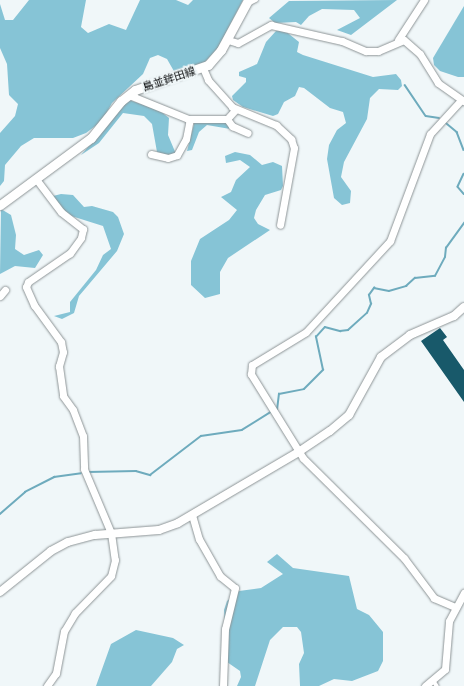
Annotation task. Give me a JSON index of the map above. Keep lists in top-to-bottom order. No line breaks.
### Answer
{"streets":{"main road":["島並鉾田線"]}}
